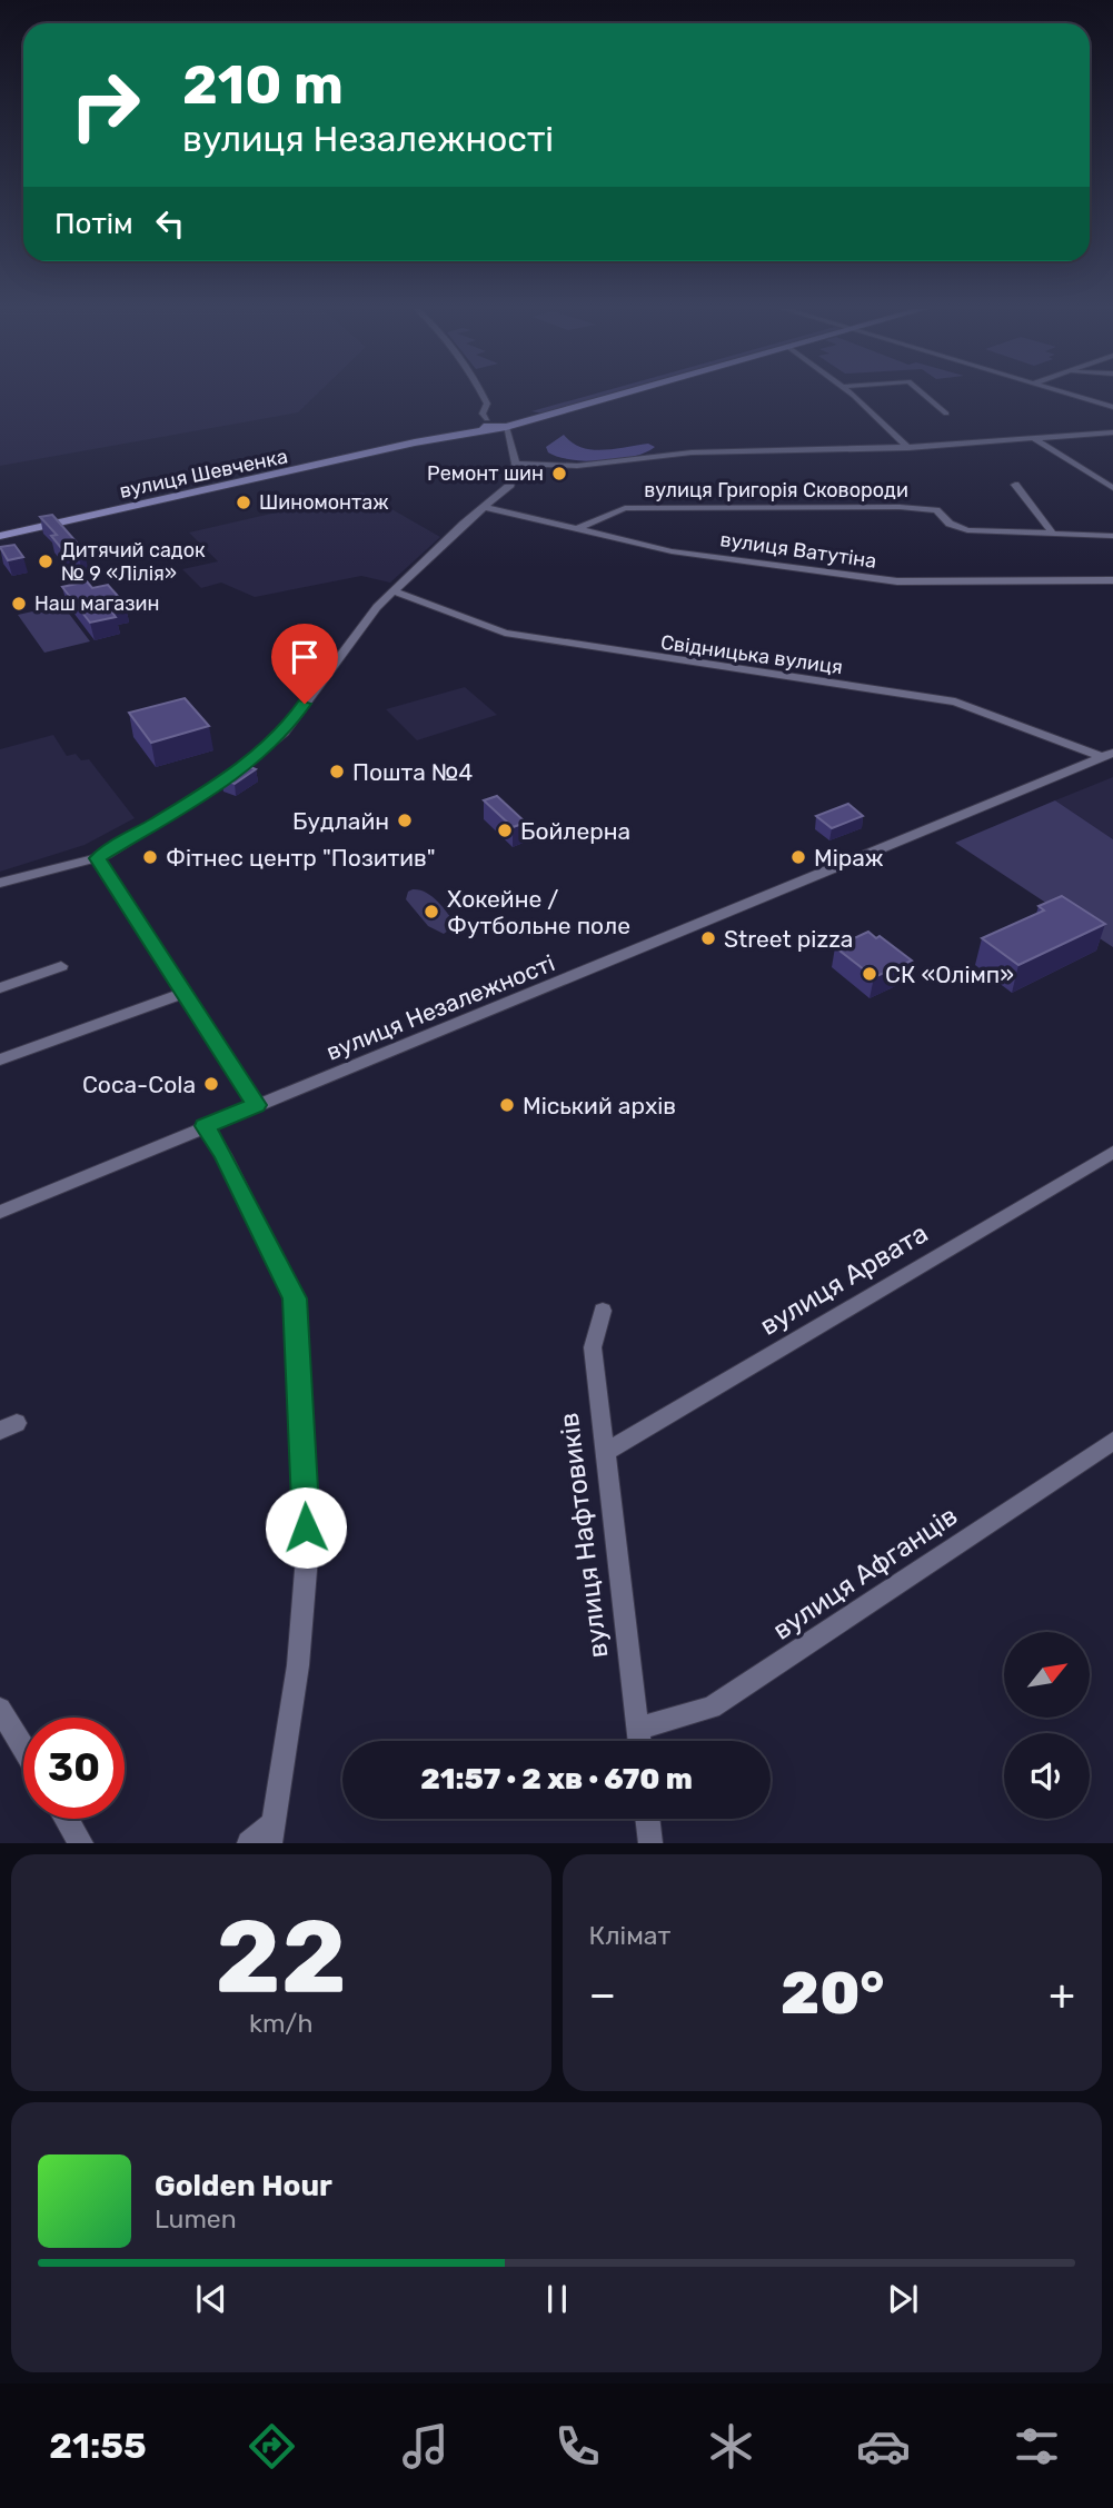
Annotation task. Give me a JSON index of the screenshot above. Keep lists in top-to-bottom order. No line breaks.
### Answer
{"streets":{"main road":["вулиця Шевченка"],"street":["вулиця Григорія Сковороди","вулиця Ватутіна","Свідницька вулиця","вулиця Незалежності","вулиця Арвата","вулиця Нафтовиків","вулиця Афганців"]},"crossings":[["вулиця Григорія Сковороди","вулиця Ватутіна"],["Свідницька вулиця","вулиця Незалежності"],["вулиця Арвата","вулиця Нафтовиків"],["вулиця Нафтовиків","вулиця Афганців"]],"places":["Ремонт шин","Шиномонтаж","Дитячий садок № 9 «Лілія»","Наш магазин","Пошта №4","Будлайн","Бойлерна","Фітнес центр \"Позитив\"","Міраж","Хокейне / Футбольне поле","Street pizza","СК «Олімп»","Coca-Cola","Міський архів"],"north":"top right","page":{"turn":["210 m","вулиця Незалежності"],"then":"Потім","limit":"30","trip":"21:57 · 2 хв · 670 m","tile":[["22","km/h"],"Клімат"],"heat":["−","20°","+"],"song":["Golden Hour","Lumen"],"tabs":"21:55"}}
